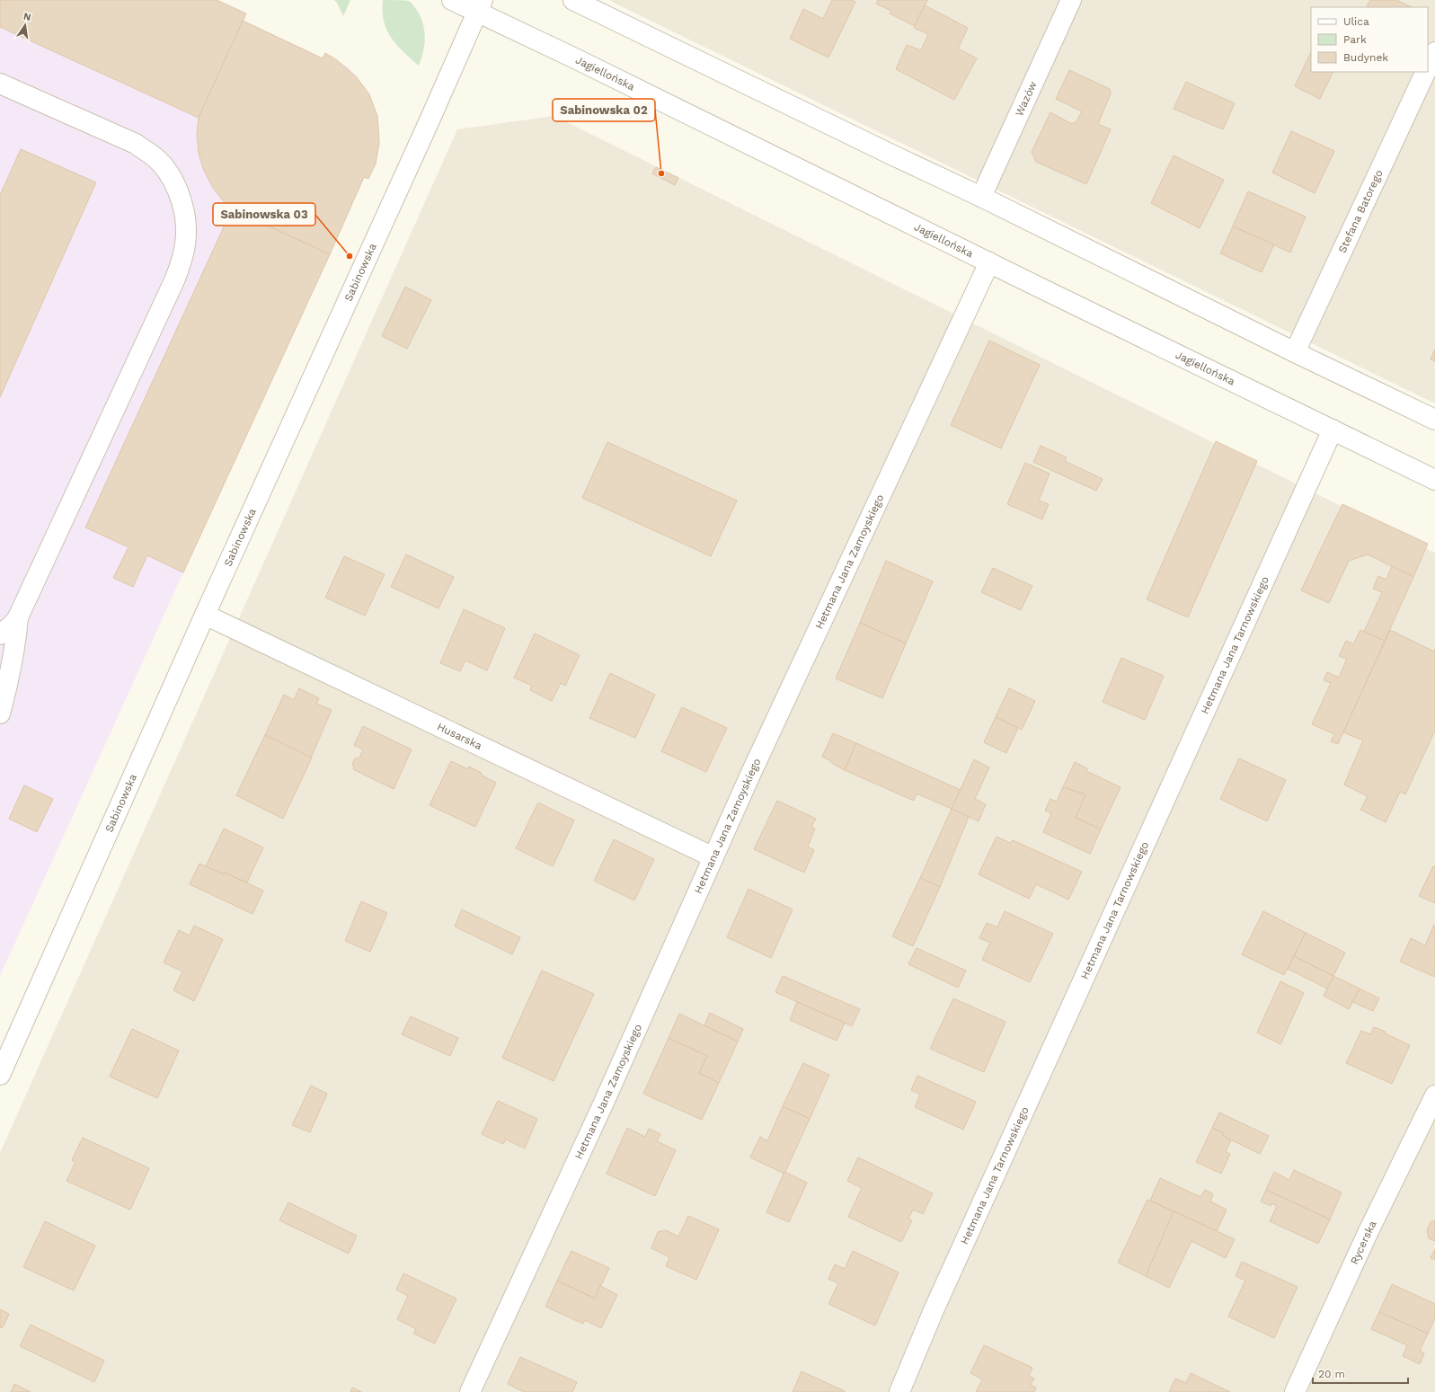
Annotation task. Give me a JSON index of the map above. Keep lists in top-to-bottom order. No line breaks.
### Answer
{"streets":{"street":["Jagiellońska","Wazów","Stefana Batorego","Sabinowska","Hetmana Jana Zamoyskiego","Hetmana Jana Tarnowskiego","Husarska","Rycerska"]},"crossings":[["Jagiellońska","Sabinowska"],["Jagiellońska","Hetmana Jana Zamoyskiego"],["Jagiellońska","Hetmana Jana Tarnowskiego"],["Sabinowska","Husarska"],["Hetmana Jana Zamoyskiego","Husarska"]],"places":["Sabinowska 02","Sabinowska 03"],"legend":["Ulica","Park","Budynek"],"scale_bar":"20 m","north":"top"}
